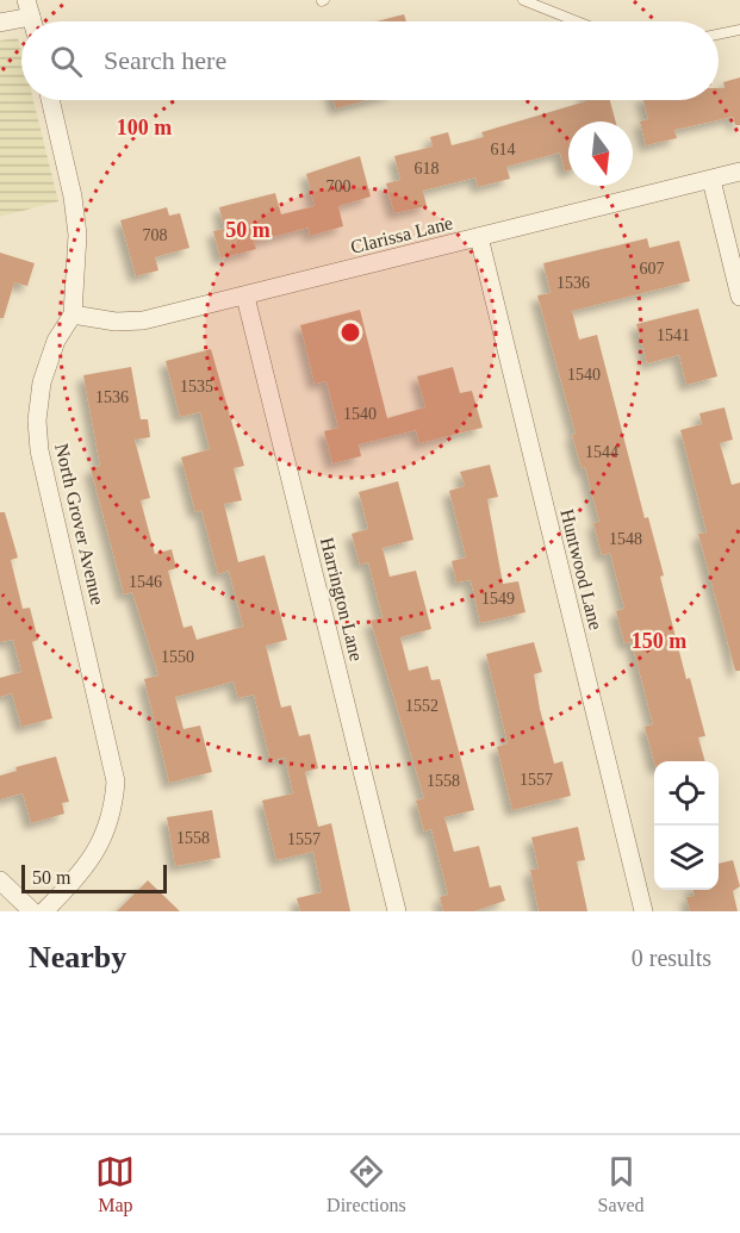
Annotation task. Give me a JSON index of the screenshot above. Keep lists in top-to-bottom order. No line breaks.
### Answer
{"streets":{"street":["Clarissa Lane","North Grover Avenue","Huntwood Lane","Harrington Lane"]},"crossings":[["Clarissa Lane","North Grover Avenue"],["Clarissa Lane","Huntwood Lane"],["Clarissa Lane","Harrington Lane"]],"house_numbers":["614","618","700","708","607","1536","1541","1540","1535","1536","1540","1544","1548","1546","1549","1550","1552","1557","1558","1558","1557"],"scale_bar":"50 m","north":"bottom","page":{"search":"Search here","scale":"50 m","heading":["Nearby","0 results"],"nav":["Map","Directions","Saved"]},"rings":["100 m","50 m","150 m"]}
